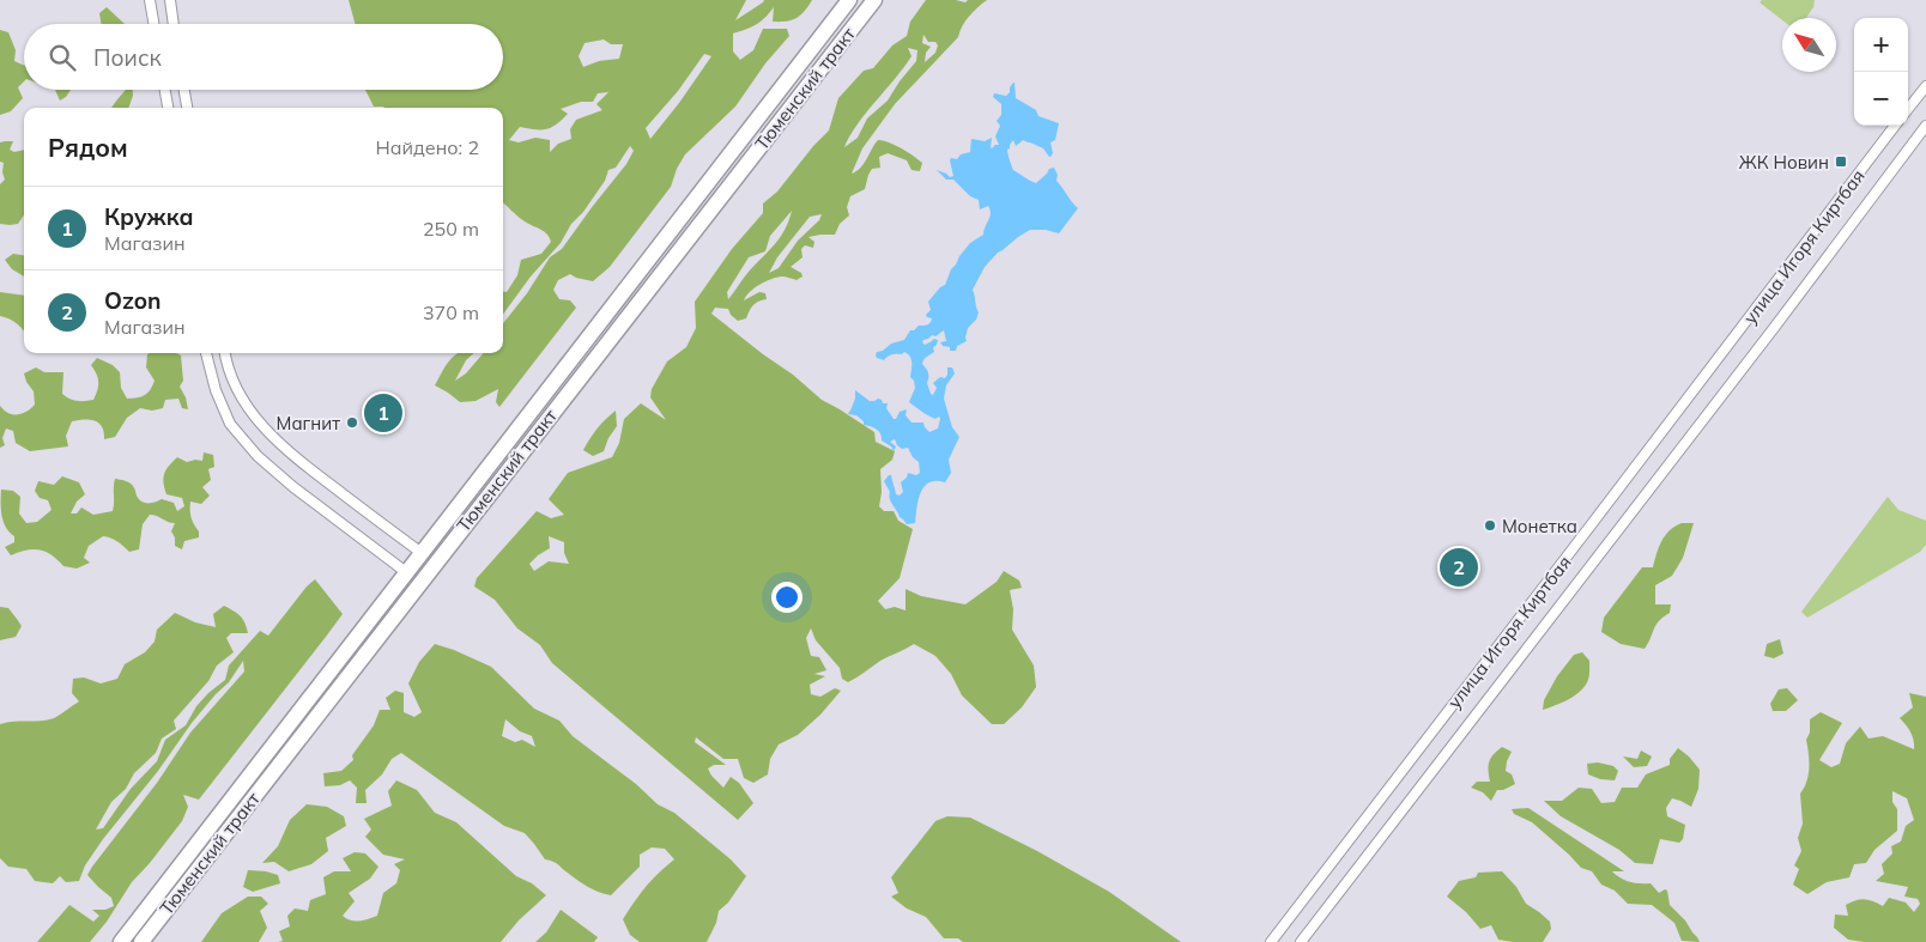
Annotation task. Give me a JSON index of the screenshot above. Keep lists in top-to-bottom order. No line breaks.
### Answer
{"streets":{"main road":["Тюменский тракт"],"street":["улица Игоря Киртбая"]},"places":{"transit":["ЖК Новин"],"other":["Магнит","Монетка"]},"north":"top left","page":{"map_buttons":["+","−"],"search":"Поиск","heading":["Рядом","Найдено: 2"],"list":[{"mark":"1","name":"Кружка","note":"Магазин","value":"250 m"},{"mark":"2","name":"Ozon","note":"Магазин","value":"370 m"}],"pins":["1","2"]}}
